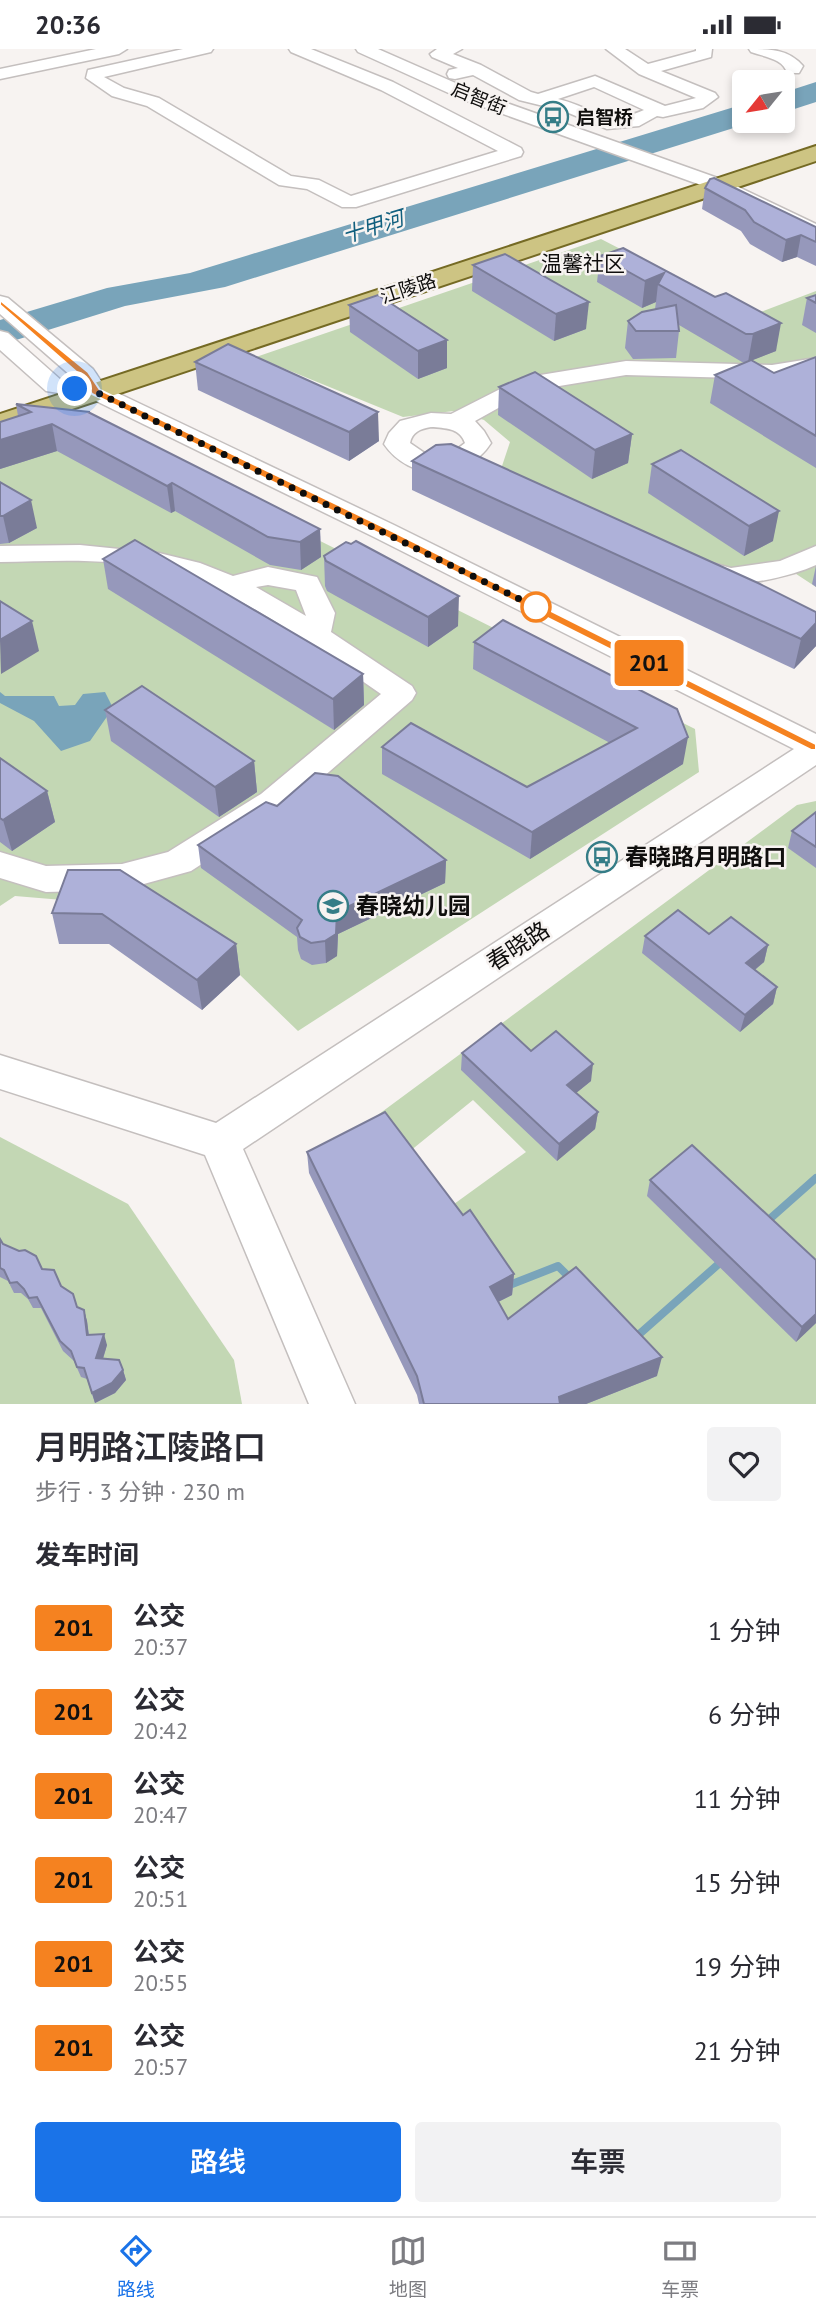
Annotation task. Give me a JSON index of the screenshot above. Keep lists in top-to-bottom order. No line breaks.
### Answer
{"streets":{"main road":["江陵路"],"street":["启智街","春晓路"]},"crossings":[["启智街","江陵路"]],"districts":["温馨社区"],"water":["十甲河"],"places":{"bus stop":["启智桥","春晓路月明路口"],"school or university":["春晓幼儿园"]},"lines":["bus line 201"],"north":"bottom left","page":{"status":"20:36","on_map":"201","heading":[["月明路江陵路口","步行 · 3 分钟 · 230 m"],"发车时间"],"list":[{"mark":"201","name":"公交","note":"20:37","value":"1 分钟"},{"mark":"201","name":"公交","note":"20:42","value":"6 分钟"},{"mark":"201","name":"公交","note":"20:47","value":"11 分钟"},{"mark":"201","name":"公交","note":"20:51","value":"15 分钟"},{"mark":"201","name":"公交","note":"20:55","value":"19 分钟"},{"mark":"201","name":"公交","note":"20:57","value":"21 分钟"}],"buttons":["路线","车票"],"tabs":["路线","地图","车票"]}}
